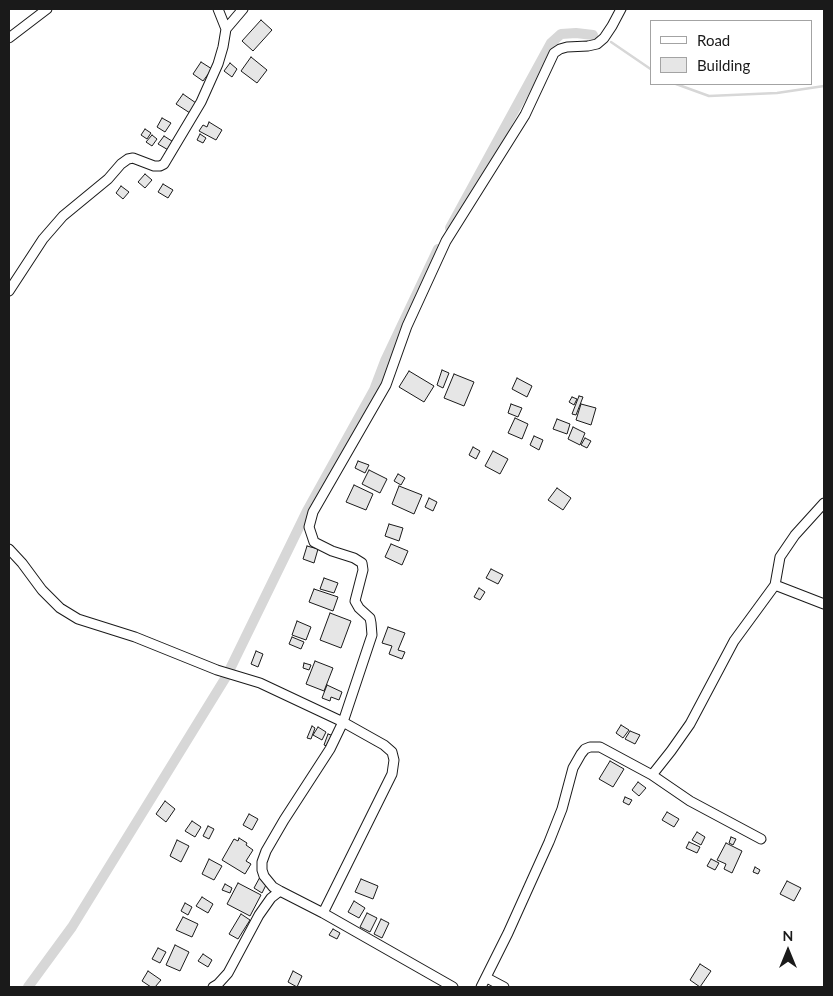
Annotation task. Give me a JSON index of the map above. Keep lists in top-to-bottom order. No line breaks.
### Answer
{"legend":["Road","Building"],"north":"top"}
